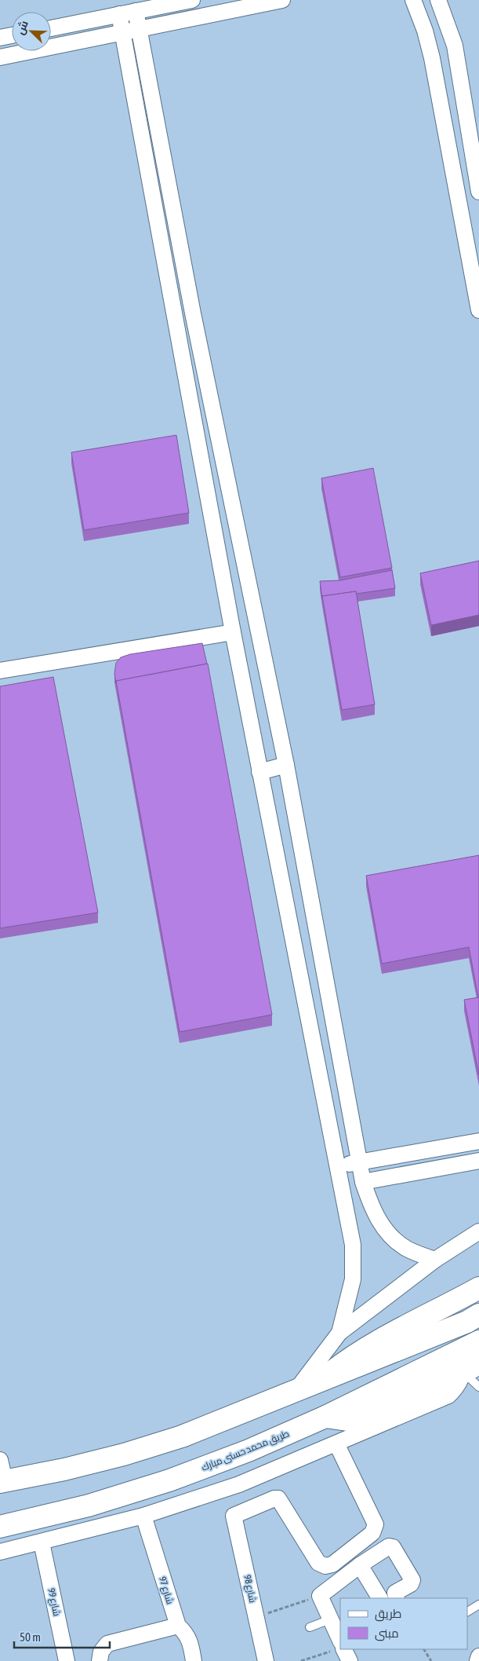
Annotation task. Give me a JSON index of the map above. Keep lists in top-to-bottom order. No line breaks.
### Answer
{"streets":{"main road":["طريق محمد حسنى مبارك"],"street":["شارع 98","شارع 97","شارع 99"]},"legend":["طريق","مبنى"],"scale_bar":"50 m","north":"top left"}
